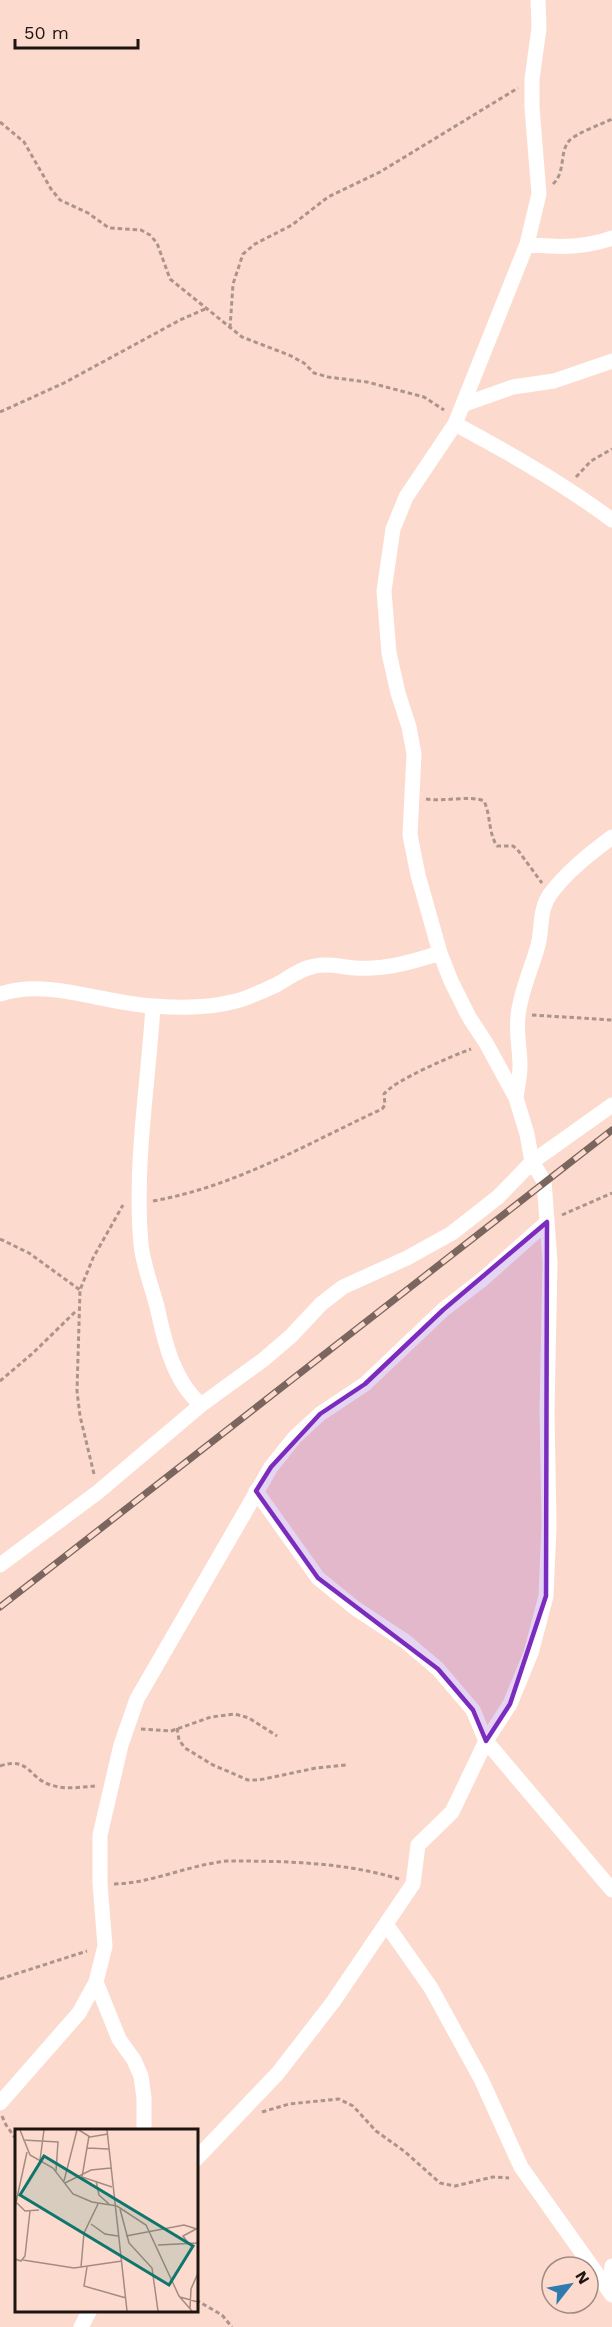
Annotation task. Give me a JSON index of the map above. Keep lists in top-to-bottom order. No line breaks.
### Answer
{"scale_bar":"50 m","north":"top right"}
